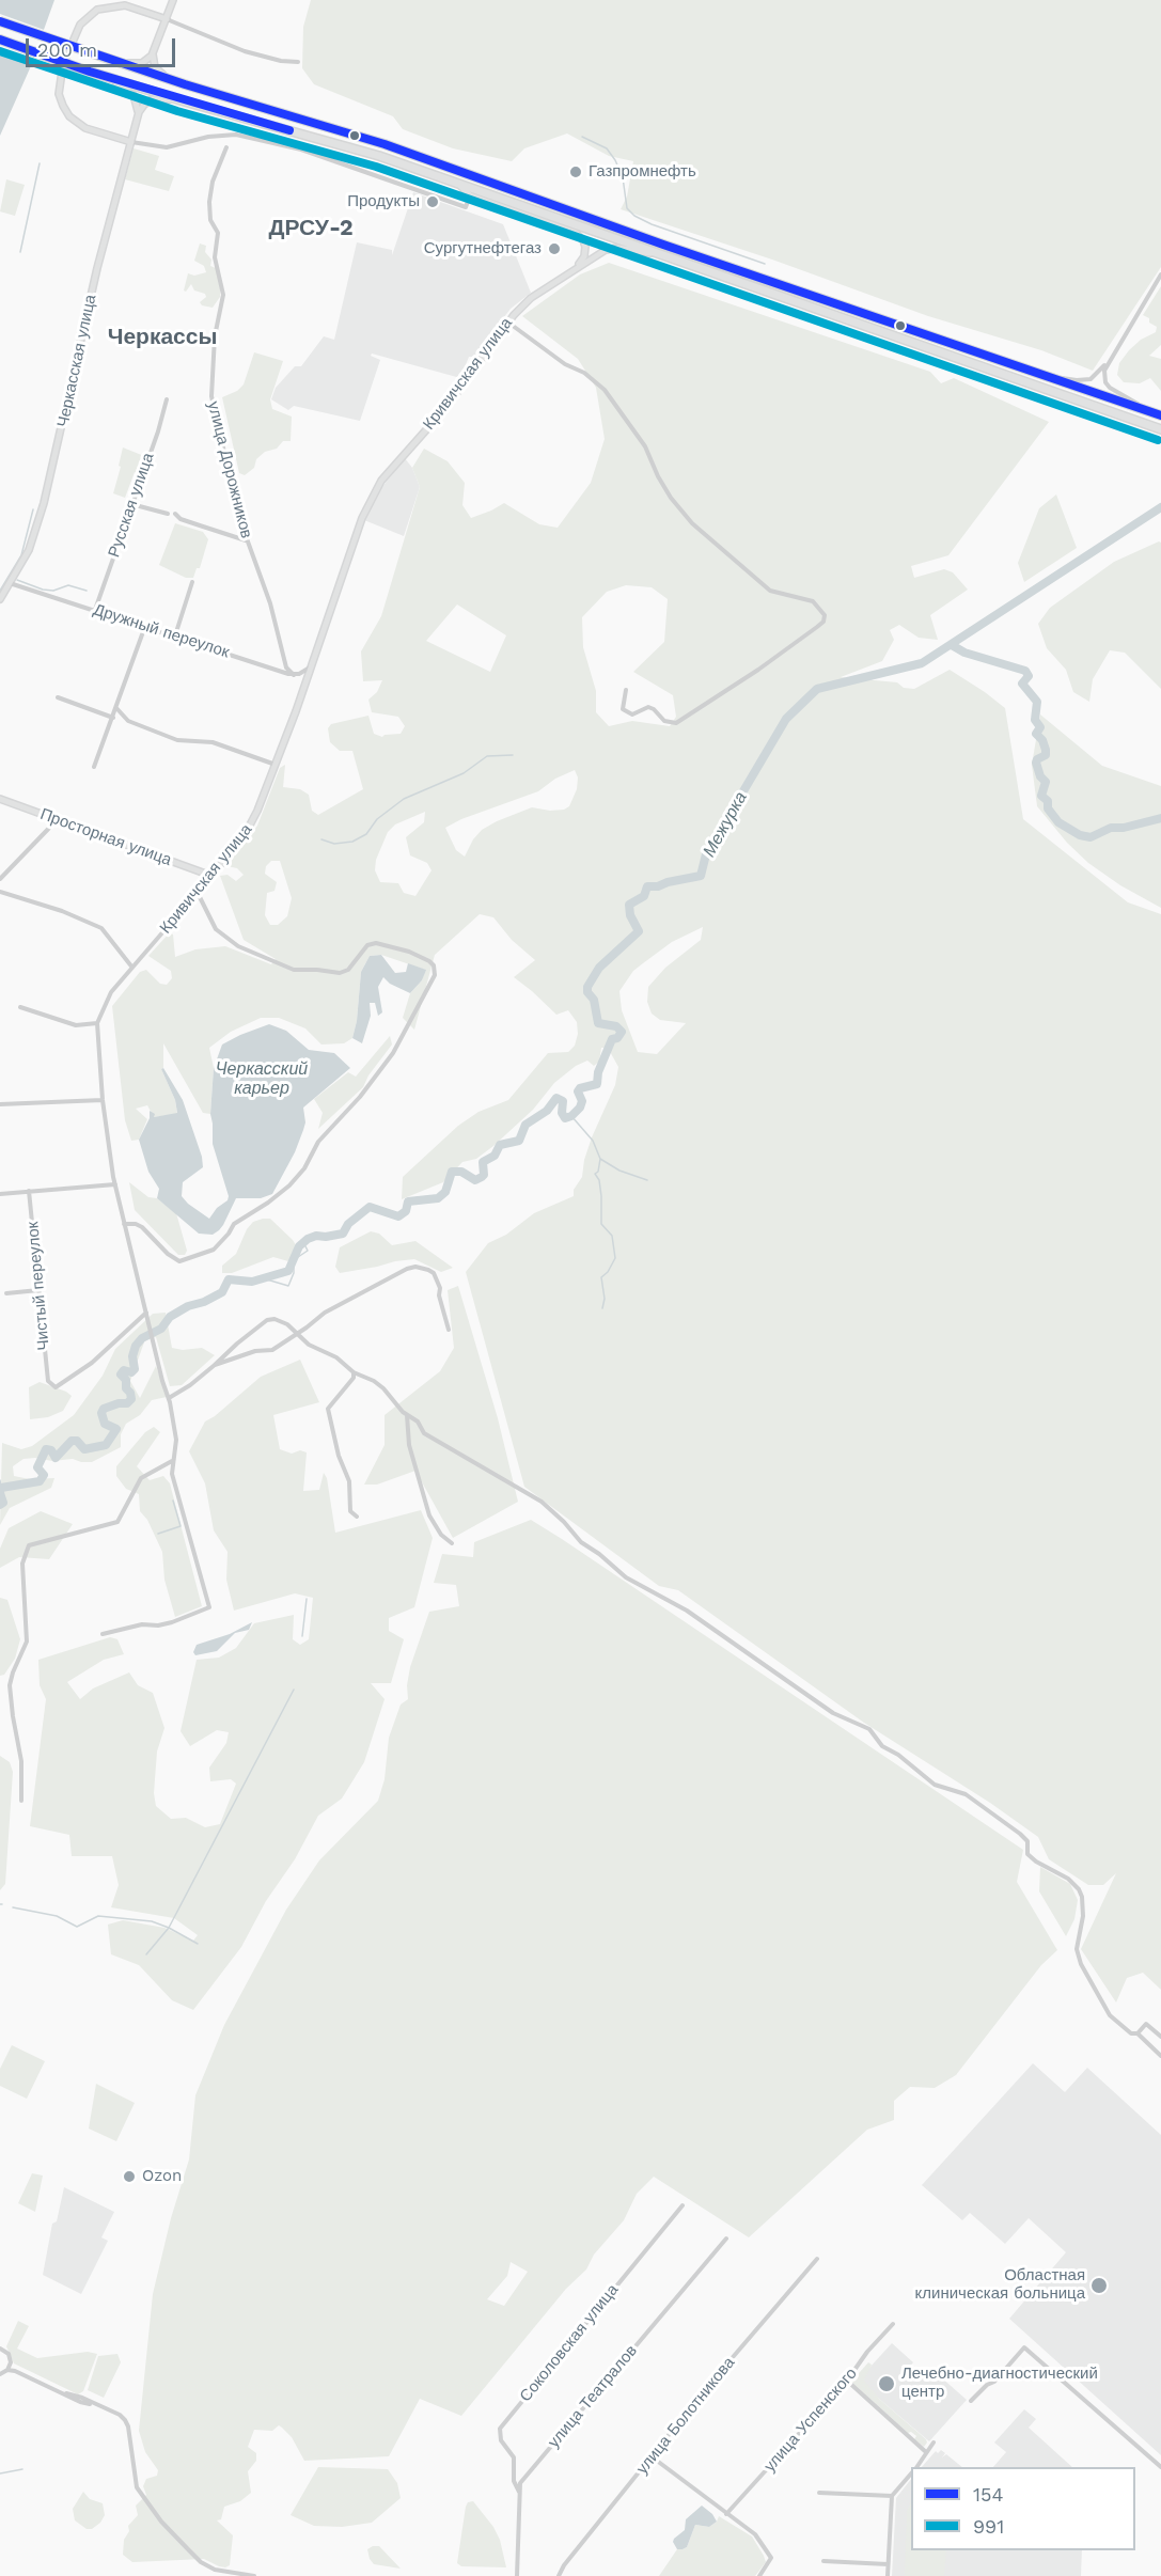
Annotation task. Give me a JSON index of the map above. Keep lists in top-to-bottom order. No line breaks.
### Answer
{"streets":{"street":["Черкасская улица","Кривичская улица","улица Дорожников","Русская улица","Дружный переулок","Просторная улица","Чистый переулок","Соколовская улица","улица Театралов","улица Болотникова","улица Успенского"]},"crossings":[["Черкасская улица","Дружный переулок"],["Кривичская улица","Просторная улица"],["Кривичская улица","Чистый переулок"],["улица Дорожников","Дружный переулок"],["Русская улица","Дружный переулок"],["Соколовская улица","улица Театралов"]],"districts":["ДРСУ-2","Черкассы"],"water":["Межурка","Черкасский карьер"],"places":["Газпромнефть","Продукты","Сургутнефтегаз","Ozon","Областная клиническая больница","Лечебно-диагностический центр"],"lines":["transit line 154","transit line 991"],"legend":["154","991"],"scale_bar":"200 m"}
